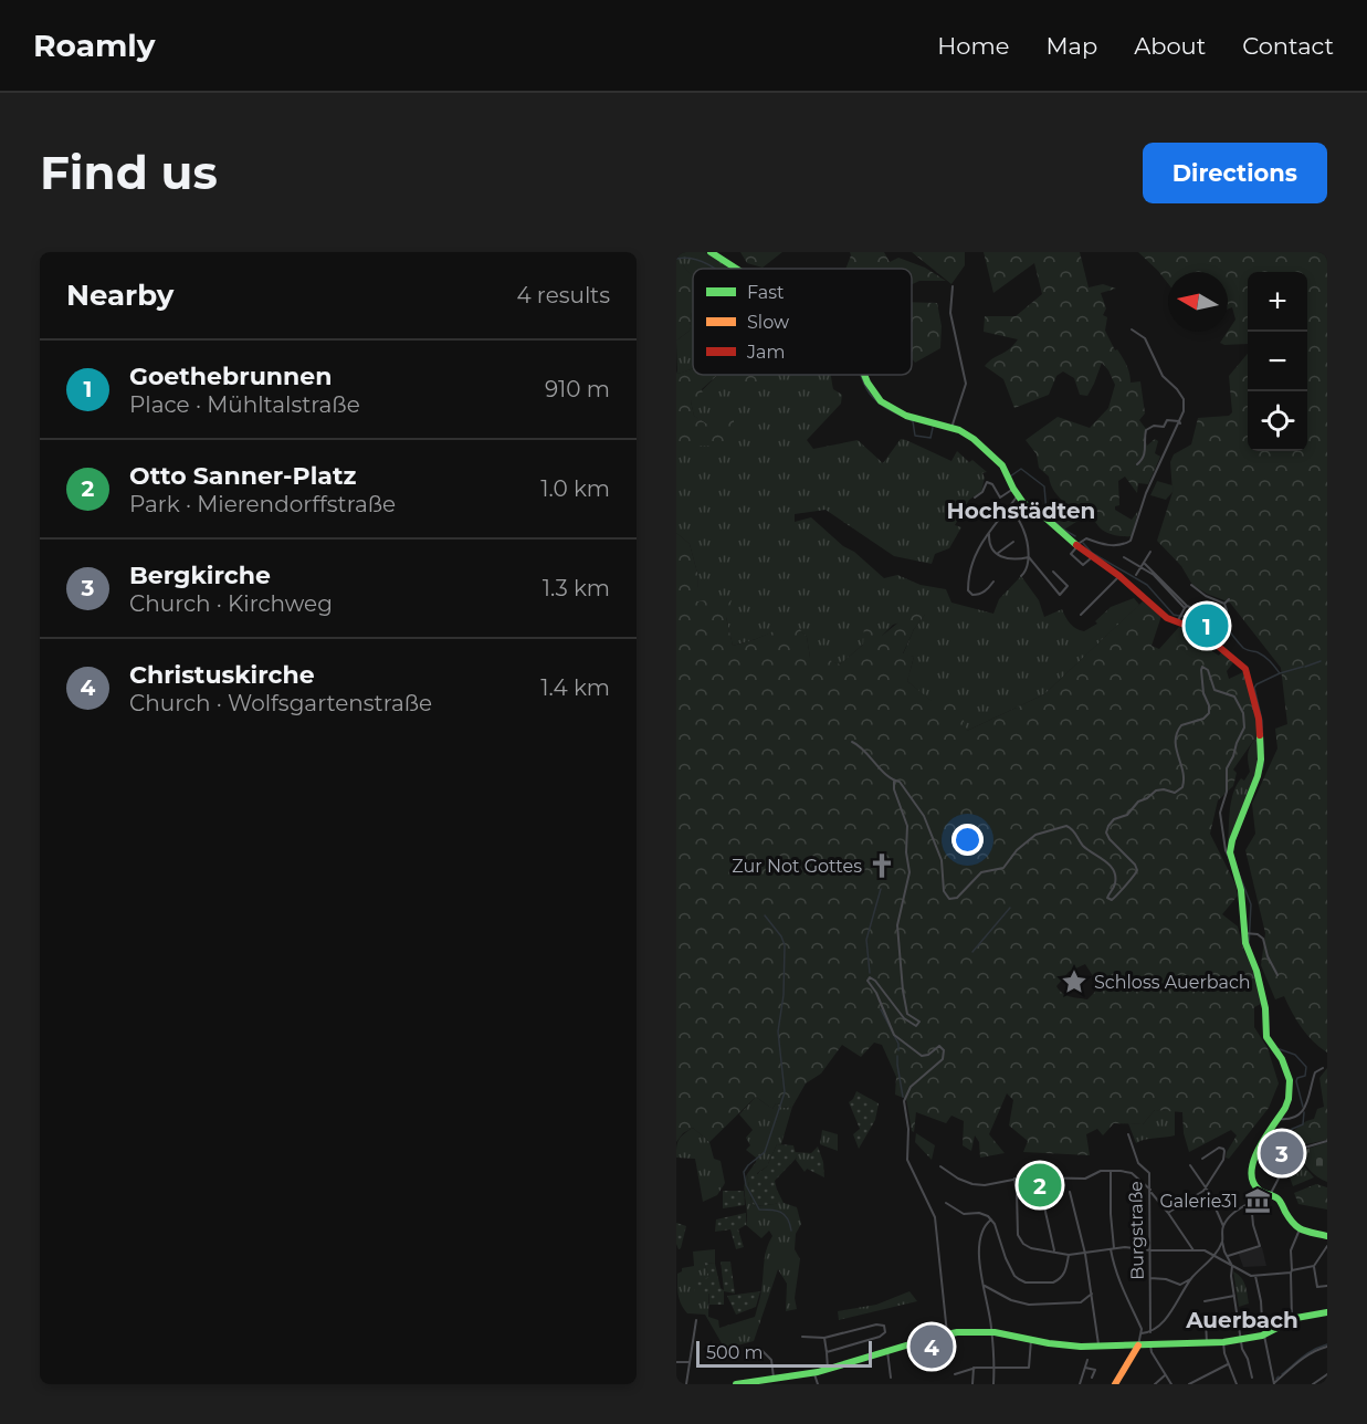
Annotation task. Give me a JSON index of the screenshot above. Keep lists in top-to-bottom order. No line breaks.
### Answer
{"streets":{"street":["Burgstraße"]},"districts":["Hochstädten","Auerbach"],"places":{"church":["Zur Not Gottes"],"place":["Schloss Auerbach"],"museum":["Galerie31"]},"legend":["Fast","Slow","Jam"],"scale_bar":"500 m","north":"left","page":{"header":"Roamly","nav":["Home","Map","About","Contact"],"buttons":"Directions","title":"Find us","heading":["Nearby","4 results"],"map_buttons":["+","−"],"list":[{"mark":"1","name":"Goethebrunnen","note":"Place · Mühltalstraße","value":"910 m"},{"mark":"2","name":"Otto Sanner-Platz","note":"Park · Mierendorffstraße","value":"1.0 km"},{"mark":"3","name":"Bergkirche","note":"Church · Kirchweg","value":"1.3 km"},{"mark":"4","name":"Christuskirche","note":"Church · Wolfsgartenstraße","value":"1.4 km"}],"pins":["1","3","2","4"],"scale":"500 m"}}
